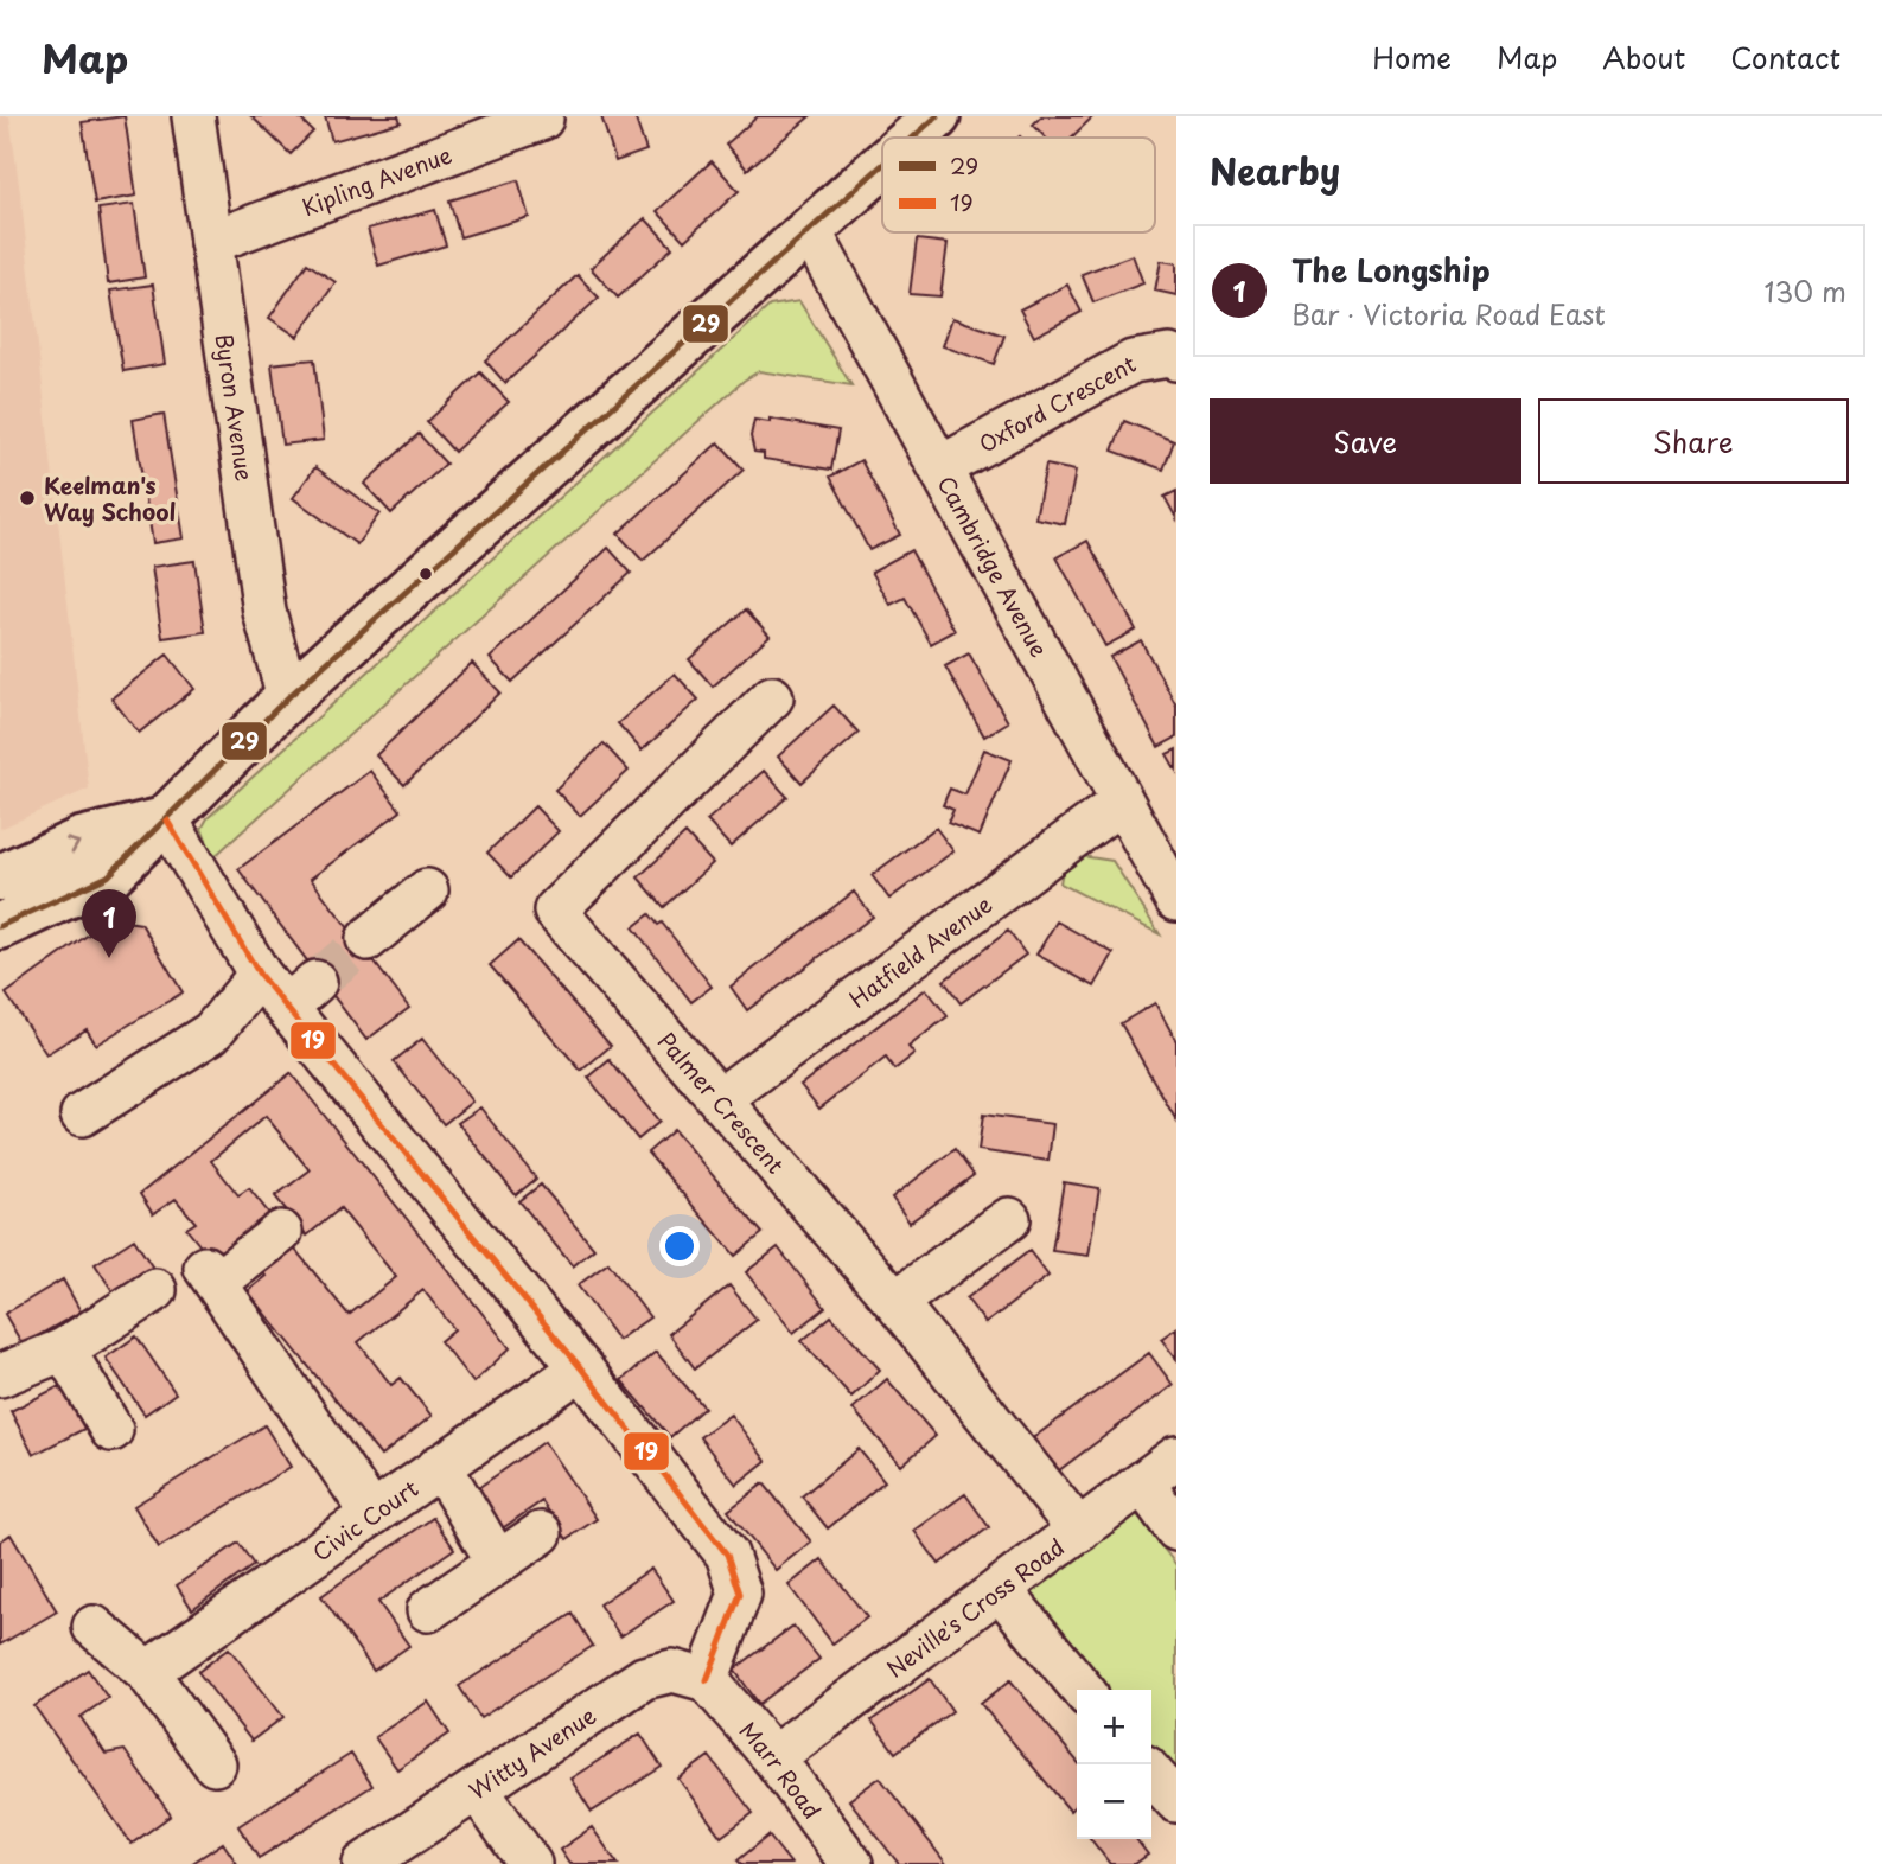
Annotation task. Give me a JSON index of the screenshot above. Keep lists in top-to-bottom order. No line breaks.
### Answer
{"streets":{"street":["Kipling Avenue","Oxford Crescent","Byron Avenue","Cambridge Avenue","Hatfield Avenue","Palmer Crescent","Civic Court","Neville's Cross Road","Witty Avenue","Marr Road"]},"crossings":[["Kipling Avenue","Byron Avenue"],["Oxford Crescent","Cambridge Avenue"],["Cambridge Avenue","Hatfield Avenue"],["Hatfield Avenue","Palmer Crescent"],["Palmer Crescent","Neville's Cross Road"],["Neville's Cross Road","Marr Road"],["Witty Avenue","Marr Road"]],"places":["Keelman's Way School"],"lines":["transit line 29","transit line 19"],"legend":["29","19"],"page":{"header":"Map","nav":["Home","Map","About","Contact"],"heading":"Nearby","list":[{"mark":"1","name":"The Longship","note":"Bar · Victoria Road East","value":"130 m"}],"buttons":["Save","Share"],"pins":"1","map_buttons":["+","−"]}}
